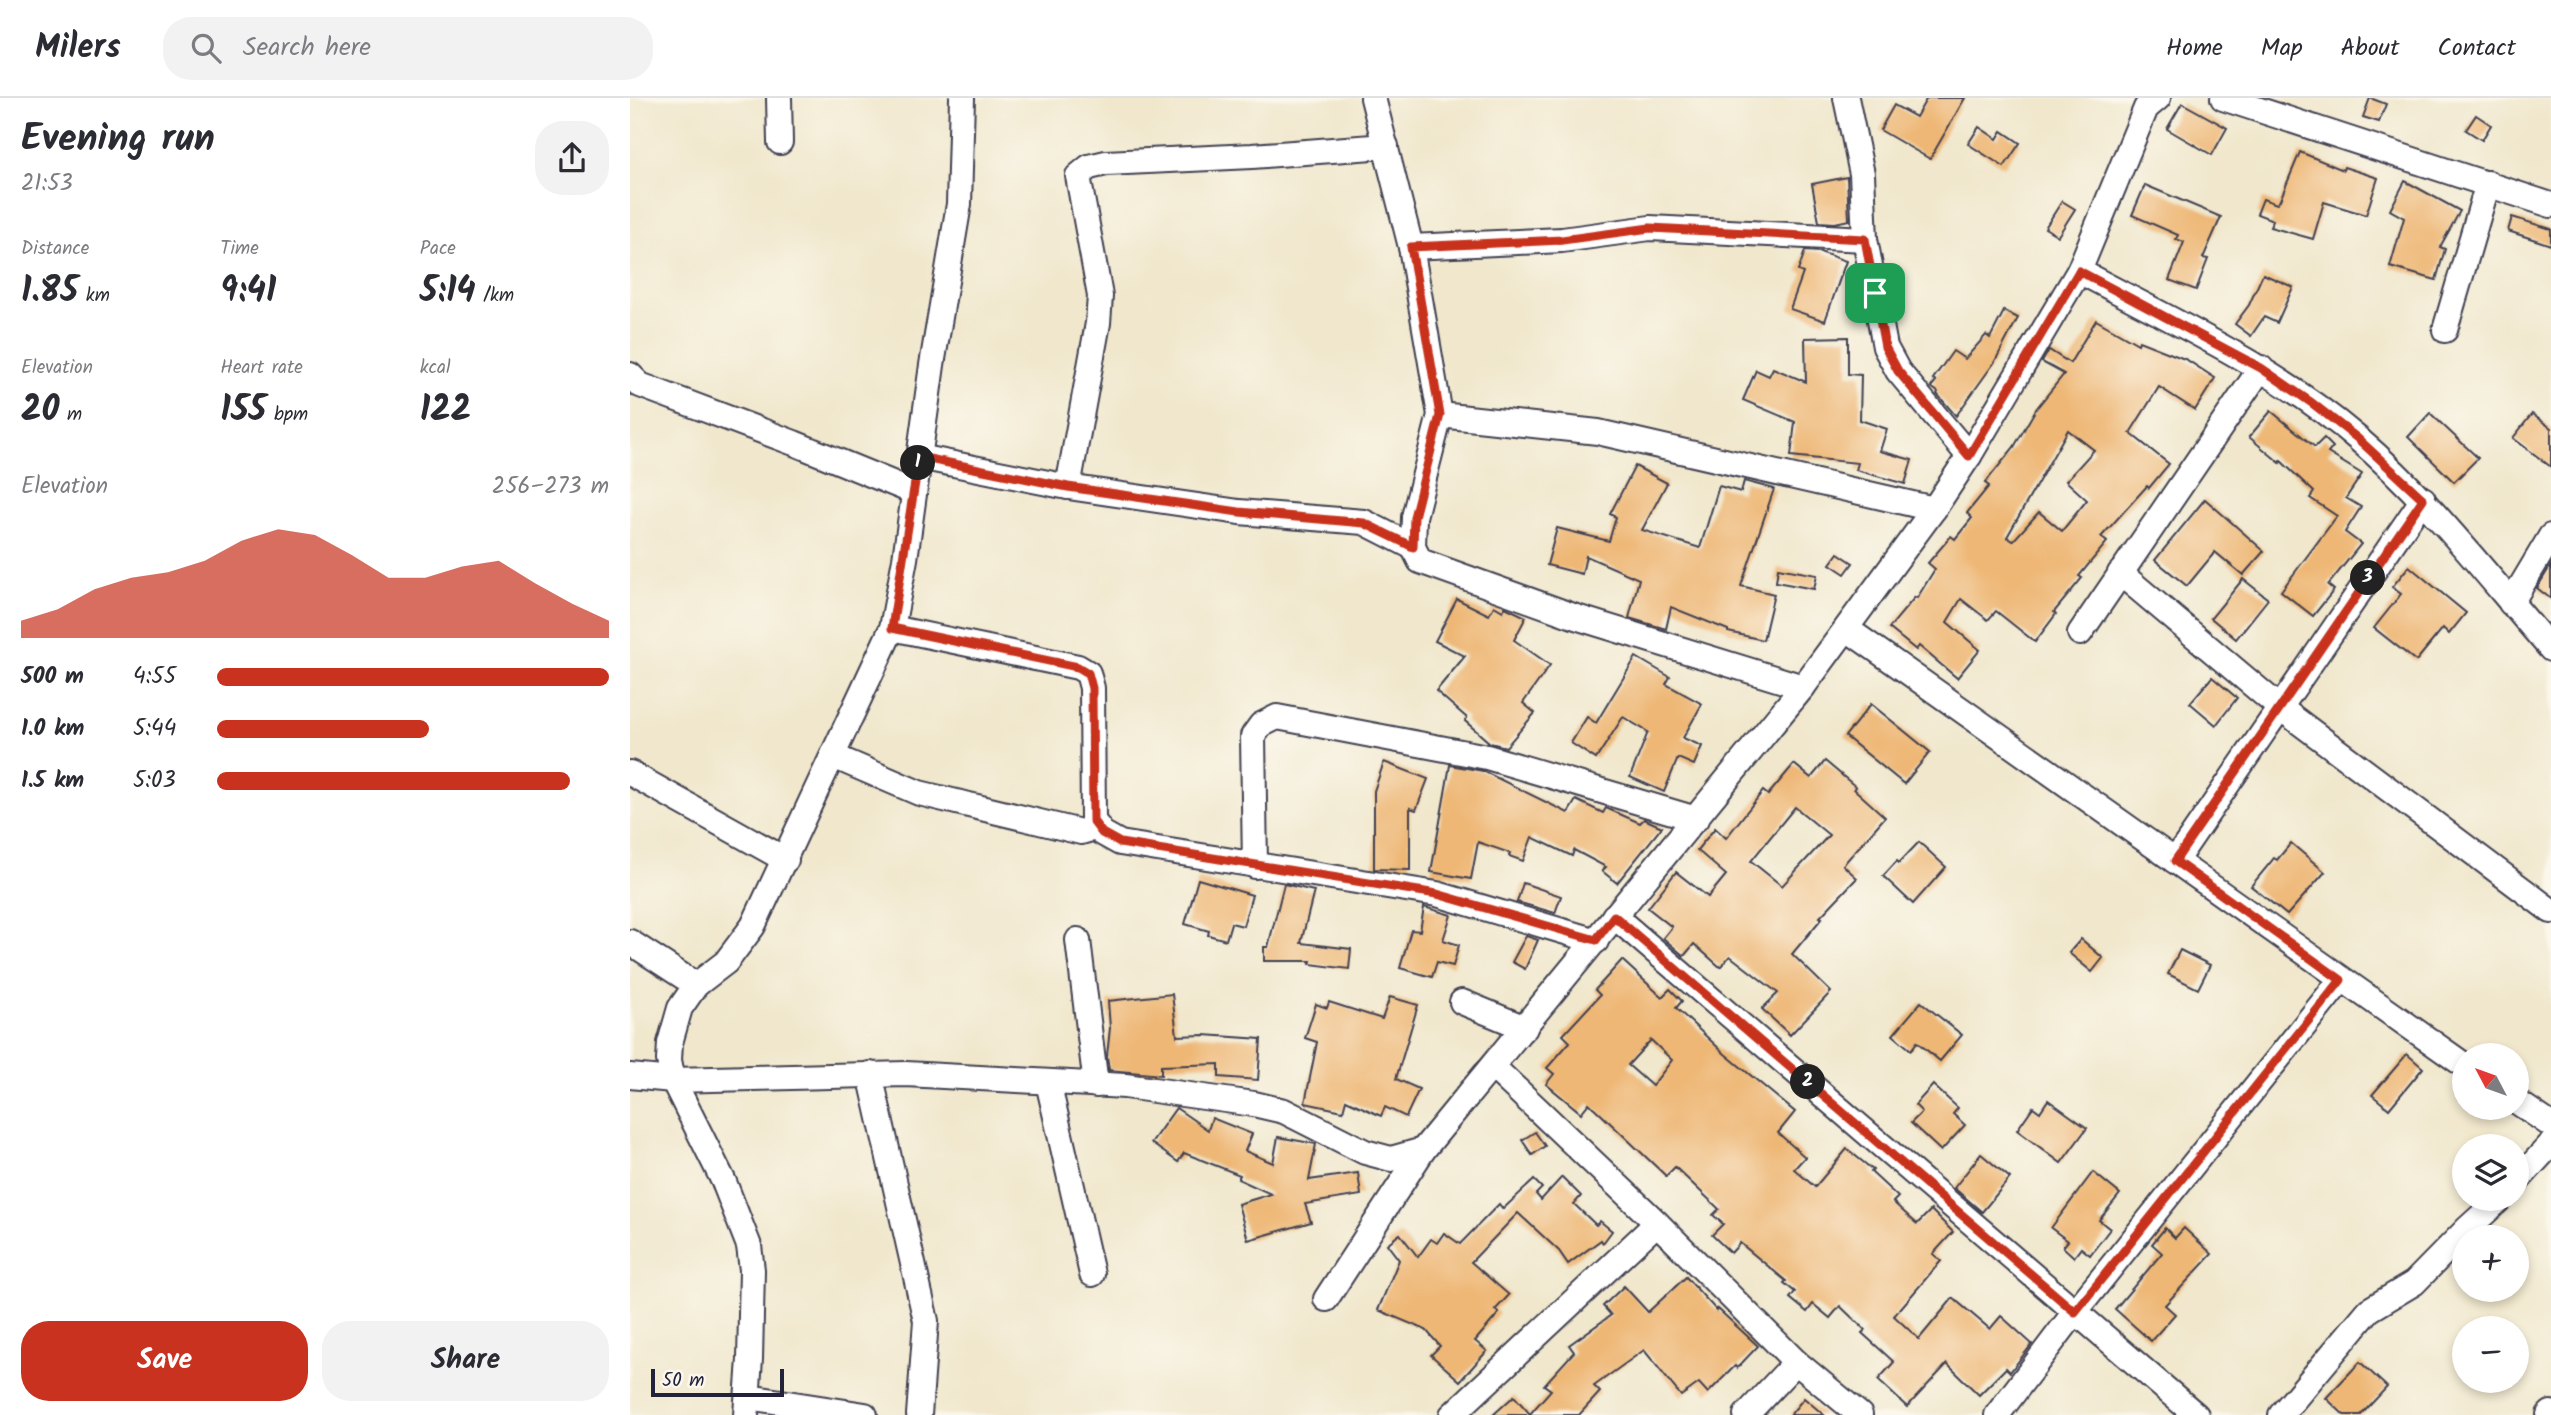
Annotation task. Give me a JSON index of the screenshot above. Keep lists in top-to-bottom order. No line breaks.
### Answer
{"scale_bar":"50 m","north":"top left","page":{"header":"Milers","search":"Search here","nav":["Home","Map","About","Contact"],"heading":["Evening run","21:53"],"stats":[["Distance","1.85 km"],["Time","9:41"],["Pace","5:14 /km"],["Elevation","20 m"],["Heart rate","155 bpm"],["kcal","122"]],"pins":["1","3","2"],"chart":["Elevation","256–273 m"],"list":[{"name":"500 m","note":"4:55"},{"name":"1.0 km","note":"5:44"},{"name":"1.5 km","note":"5:03"}],"map_buttons":["+","−"],"buttons":["Save","Share"],"scale":"50 m"}}
